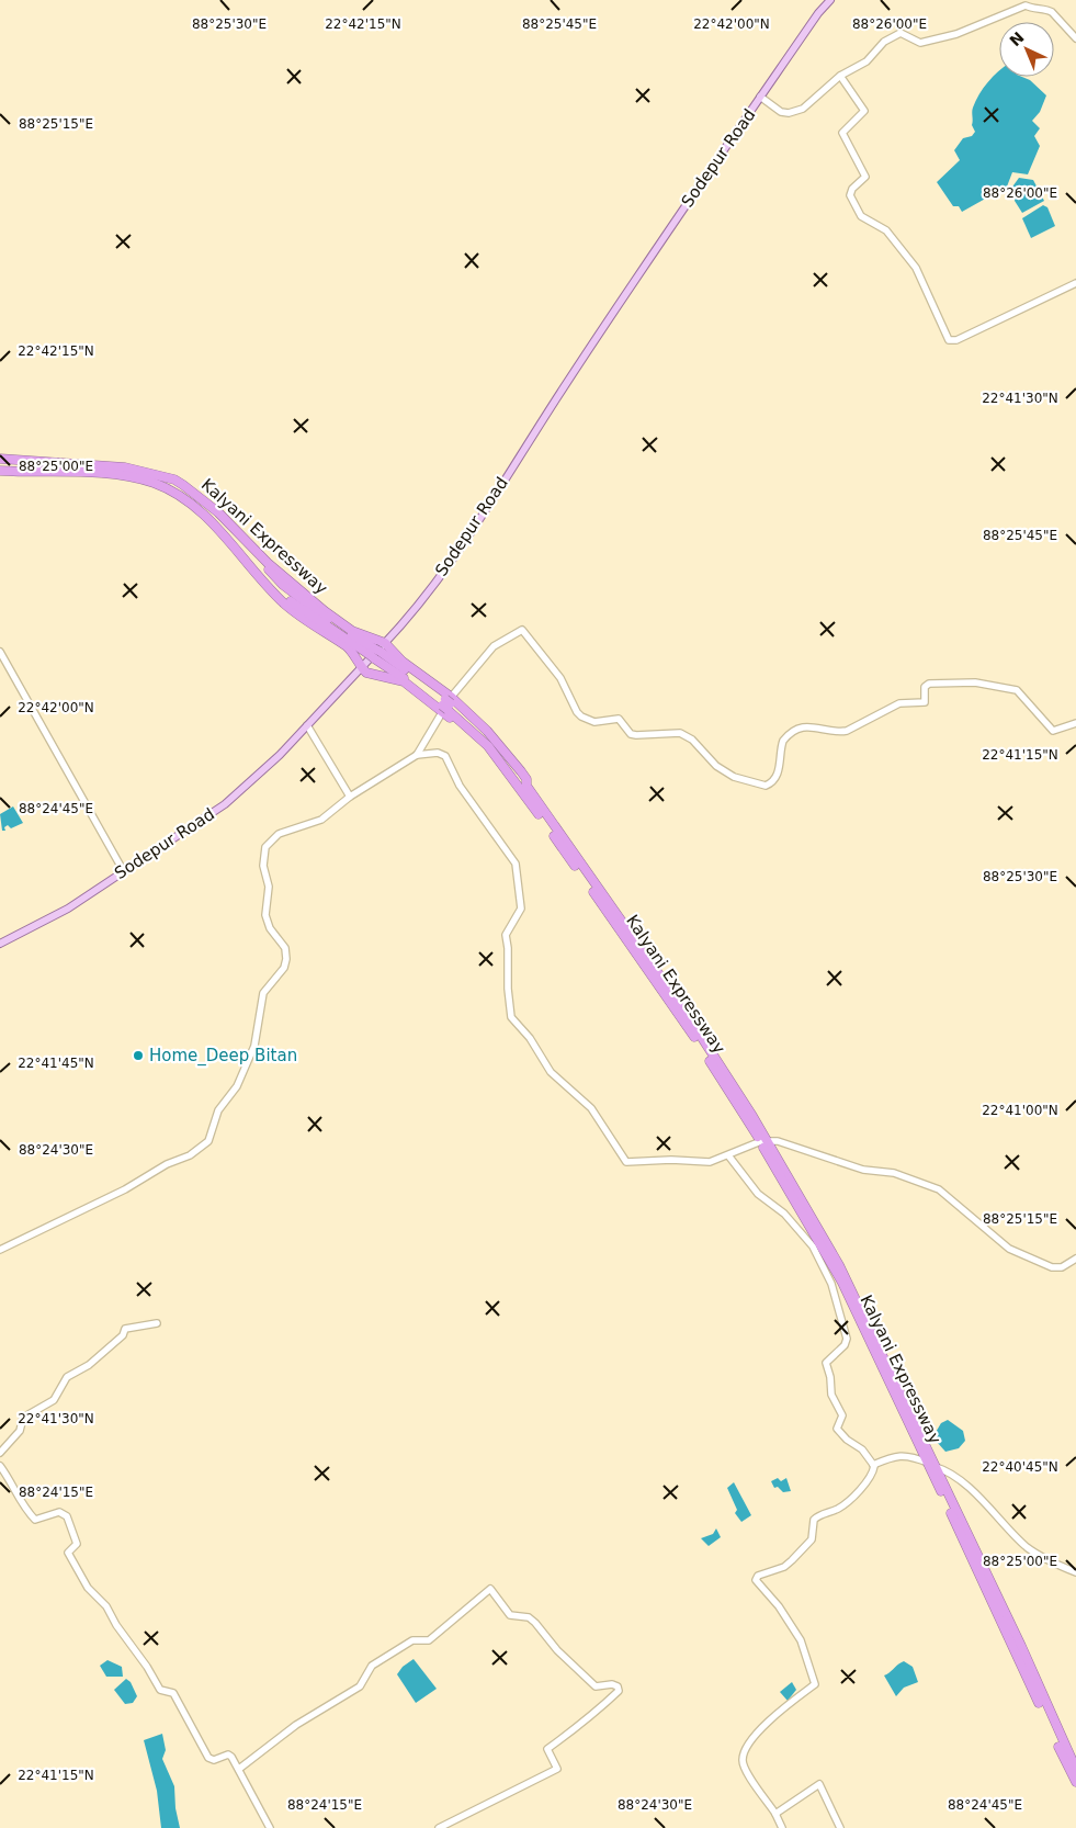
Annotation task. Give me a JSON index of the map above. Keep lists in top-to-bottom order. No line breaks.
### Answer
{"streets":{"highway":["Kalyani Expressway"],"main road":["Sodepur Road"]},"crossings":[["Sodepur Road","Kalyani Expressway"]],"places":["Home_Deep Bitan"],"north":"top left","coordinates":["22°42'15\"N","22°42'00\"N","88°25'30\"E","88°25'45\"E","88°26'00\"E","88°25'15\"E","22°41'30\"N","88°25'00\"E","22°41'15\"N","88°24'45\"E","22°41'45\"N","22°41'00\"N","88°24'30\"E","22°40'45\"N","88°24'15\"E"]}
